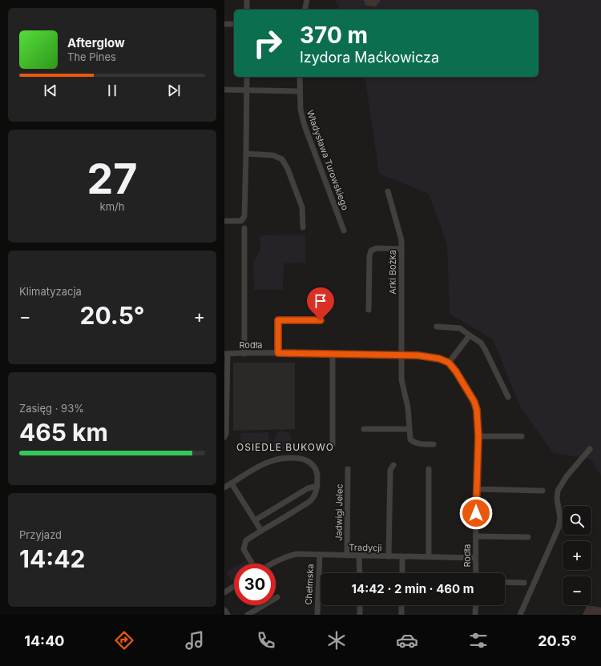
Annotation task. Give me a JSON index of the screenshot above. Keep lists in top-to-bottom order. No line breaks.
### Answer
{"streets":{"street":["Władysława Turowskiego","Arki Bożka","Rodła","Jadwigi Jelec","Tradycji","Chełmska"]},"crossings":[["Arki Bożka","Rodła"],["Rodła","Tradycji"],["Jadwigi Jelec","Tradycji"],["Tradycji","Chełmska"]],"districts":["OSIEDLE BUKOWO"],"page":{"turn":["370 m","Izydora Maćkowicza"],"song":["Afterglow","The Pines"],"tile":[["27","km/h"],"Klimatyzacja",["Zasięg · 93%","465 km"],["Przyjazd","14:42"]],"heat":["−","20.5°","+"],"map_buttons":["+","−"],"limit":"30","trip":"14:42 · 2 min · 460 m","tabs":["14:40","20.5°"]}}
